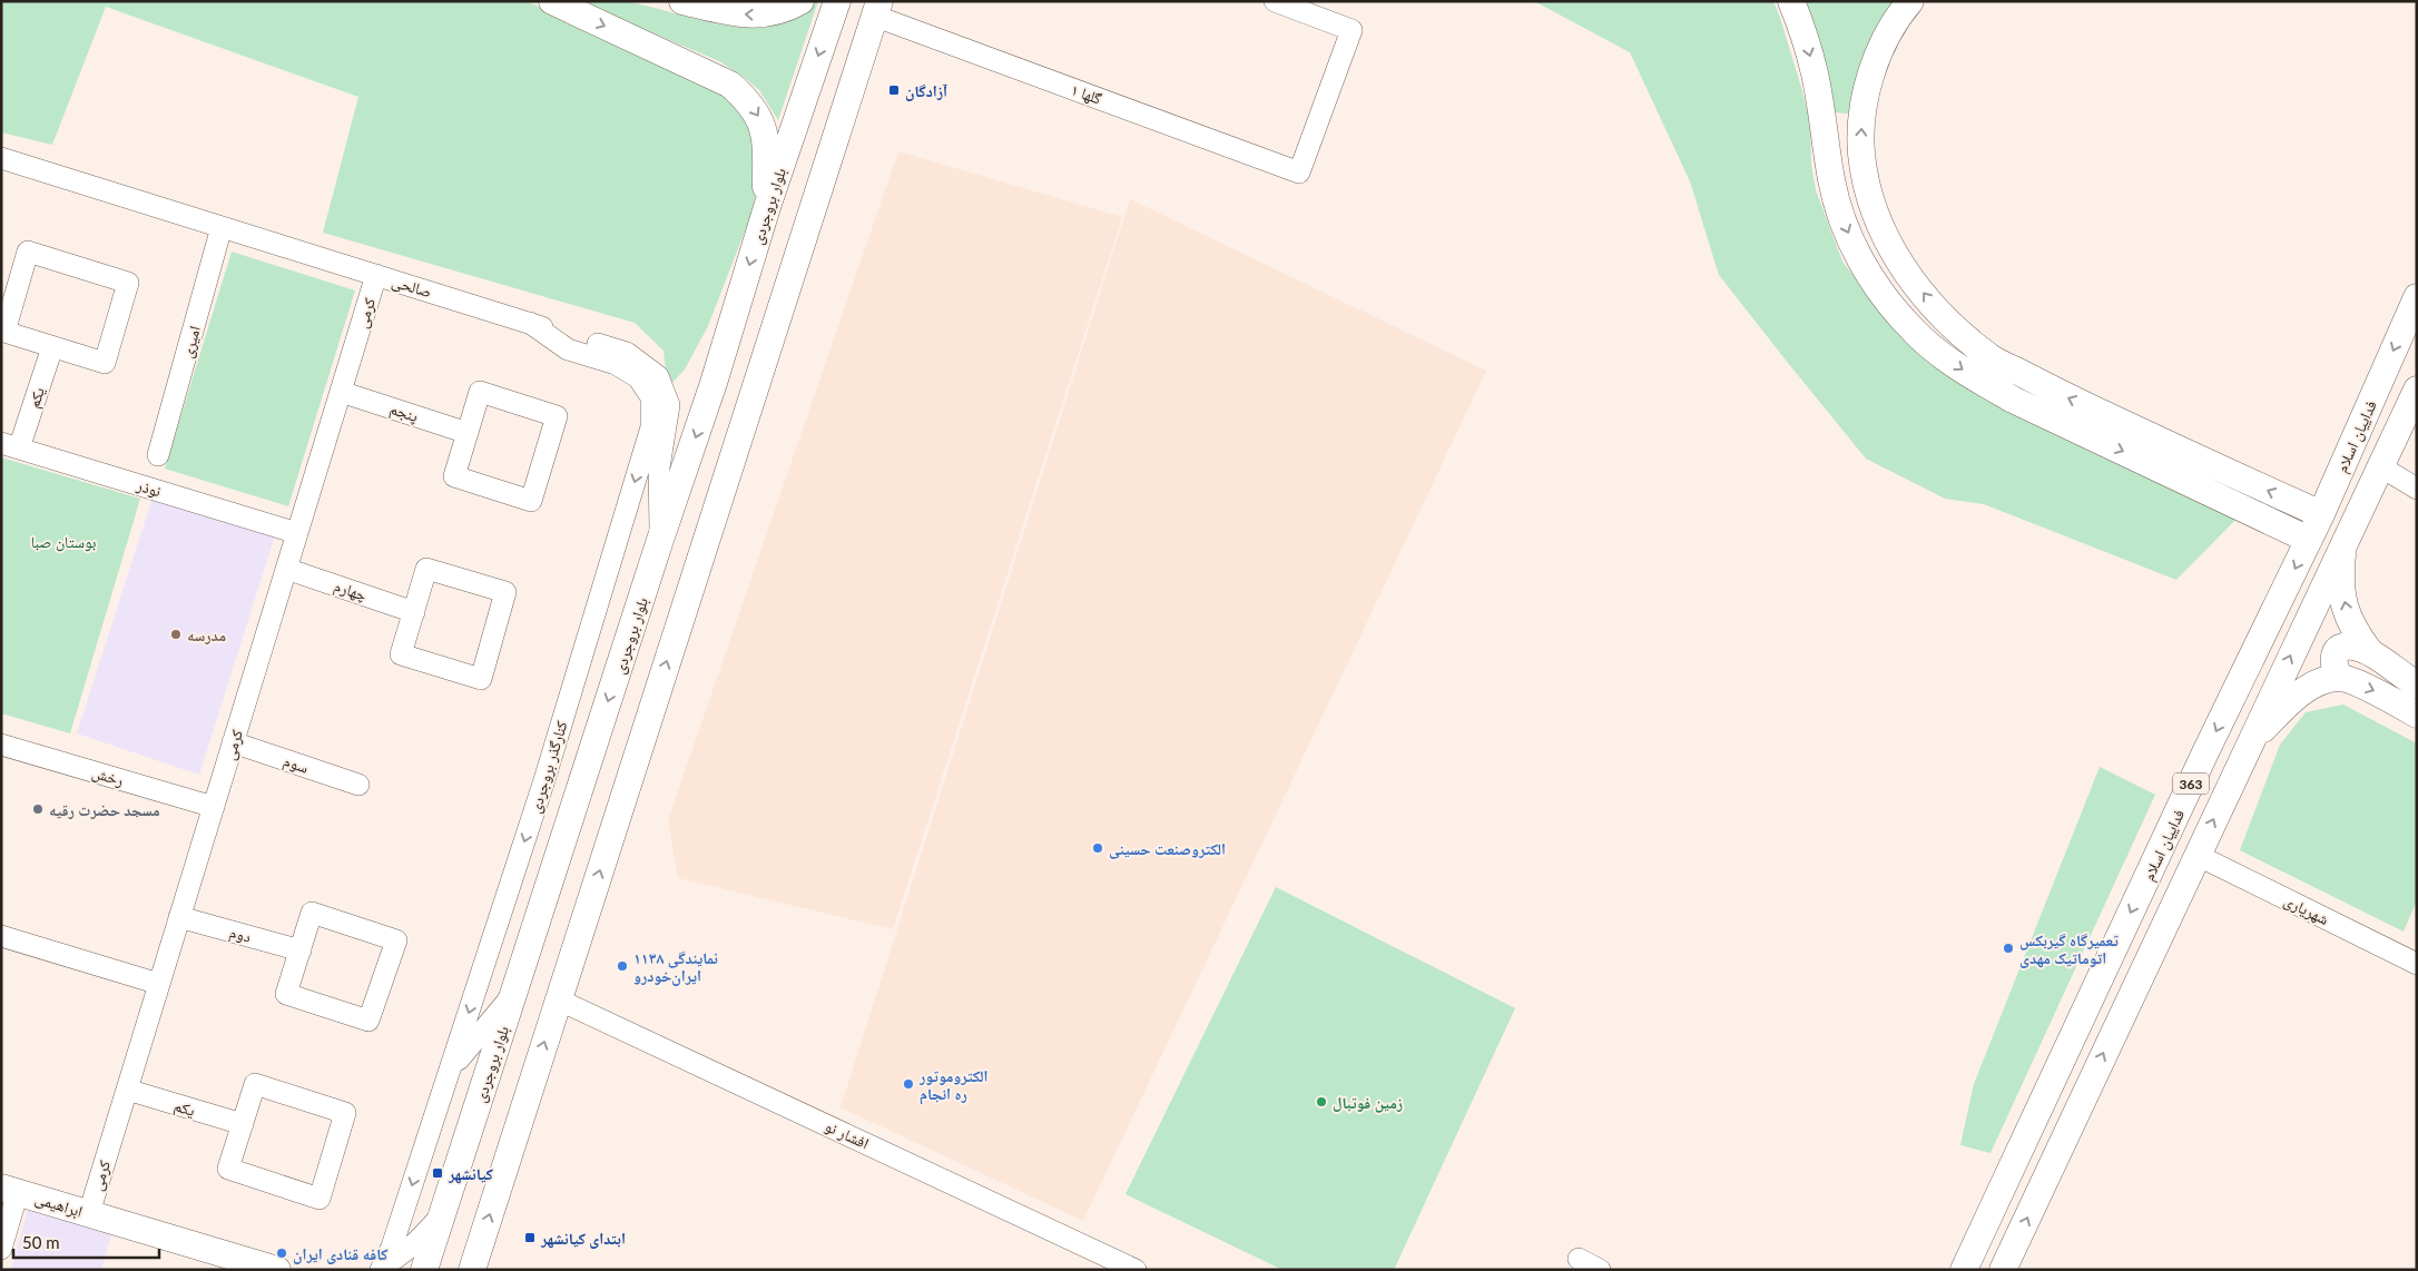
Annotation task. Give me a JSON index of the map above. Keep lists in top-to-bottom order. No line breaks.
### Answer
{"streets":{"main road":["بلوار بروجردی","فداییان اسلام","363","ابراهیمی"],"street":["گلها ۱","صالحی","کرمی","امیری","یکم","پنجم","نوذر","چهارم","سوم","کنارگذر بروجردی","رخش","شهریاری","دوم","افشار نو"]},"crossings":[["بلوار بروجردی","صالحی"],["صالحی","کرمی"],["صالحی","امیری"],["صالحی","کنارگذر بروجردی"],["کرمی","یکم"],["کرمی","پنجم"],["کرمی","نوذر"],["کرمی","چهارم"],["کرمی","سوم"],["کرمی","رخش"],["کرمی","دوم"],["کرمی","ابراهیمی"],["یکم","نوذر"],["363","شهریاری"]],"one_way":["کنارگذر بروجردی"],"parks":["بوستان صبا"],"places":{"transit":["آزادگان","کیانشهر","ابتدای کیانشهر"],"other":["مدرسه","مسجد حضرت رقیه","الکتروصنعت حسینی","تعمیرگاه گیربکس اتوماتیک مهدی","نمایندگی ۱۱۳۸ ایران‌خودرو","الکتروموتور ره انجام","زمین فوتبال","کافه قنادی ایران"]},"scale_bar":"50 m"}
